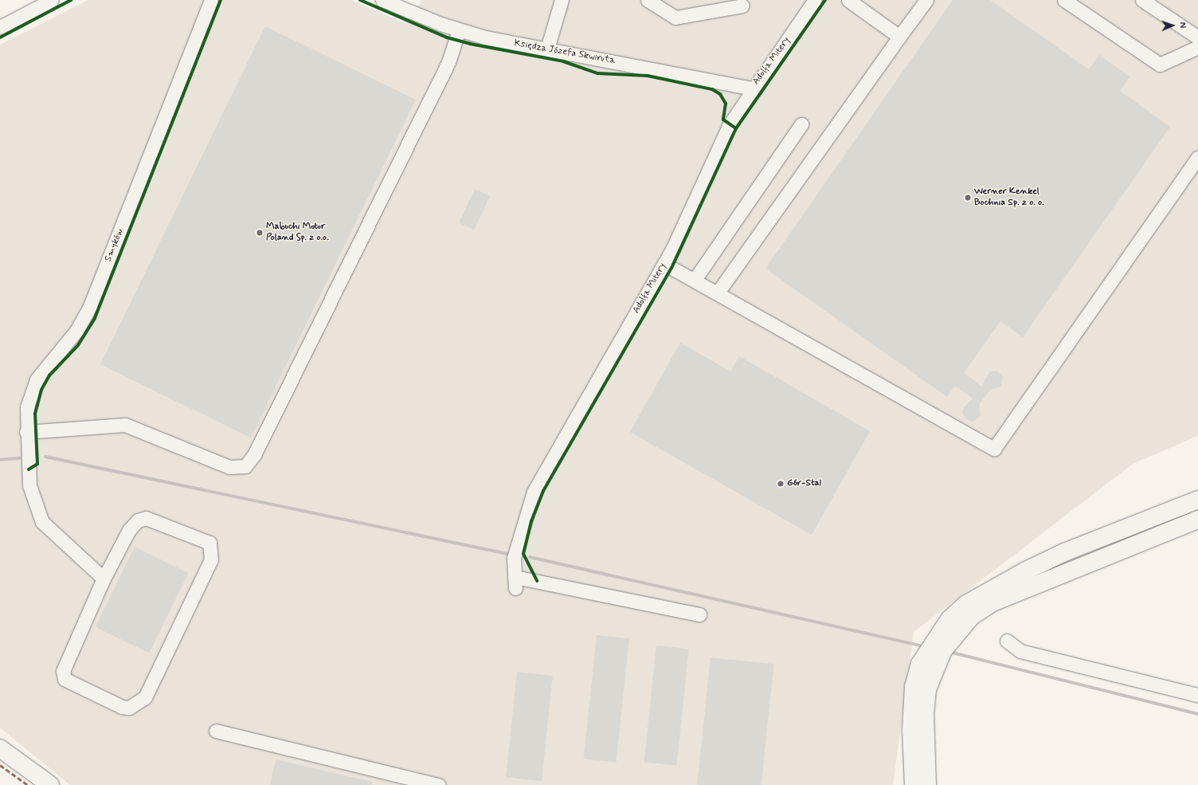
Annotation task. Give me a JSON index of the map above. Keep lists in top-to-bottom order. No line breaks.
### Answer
{"streets":{"street":["Księdza Józefa Skwiruta","Adolfa Mitery","Smyków"]},"crossings":[["Księdza Józefa Skwiruta","Adolfa Mitery"]],"places":["Werner Kenkel Bochnia Sp. z o. o.","Mabuchi Motor Poland Sp. z o.o.","Gór-Stal"],"north":"right"}
